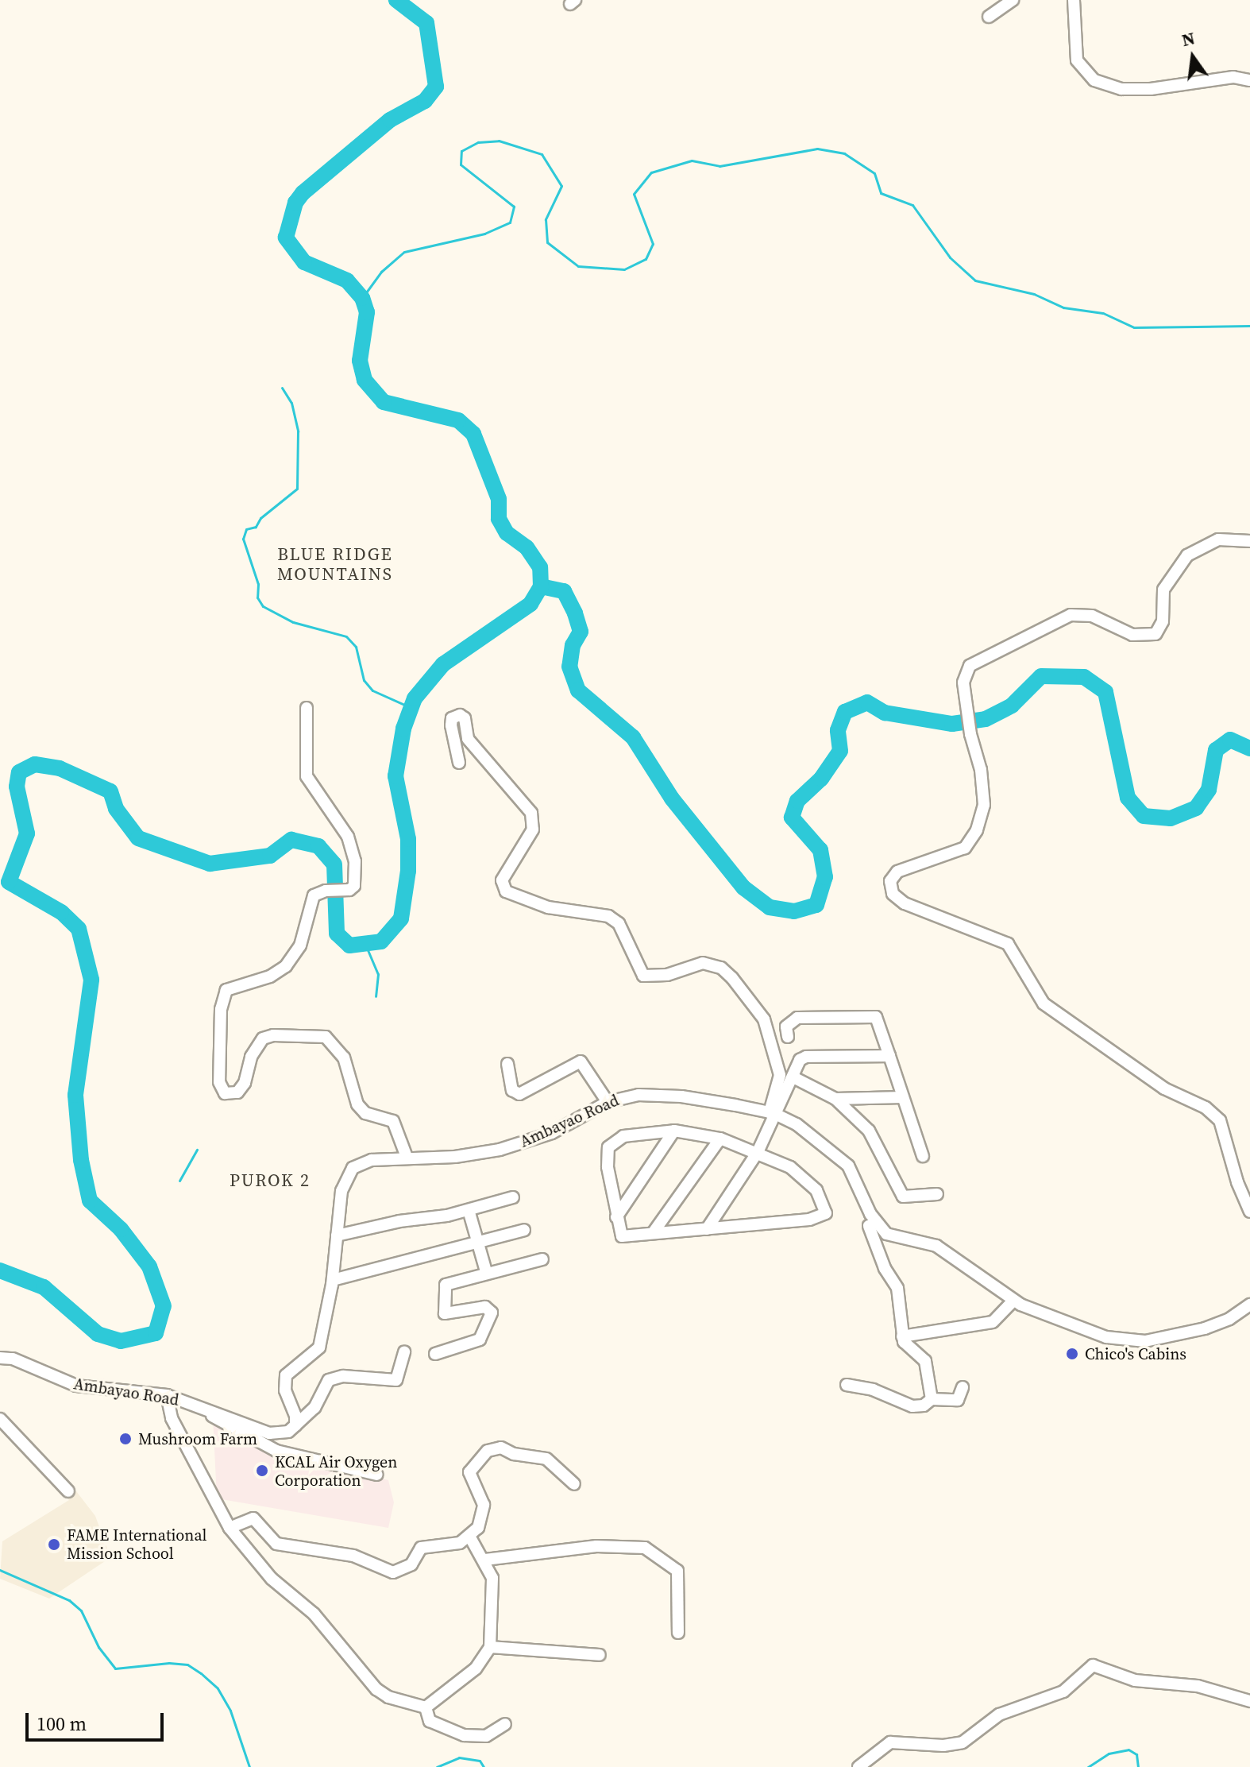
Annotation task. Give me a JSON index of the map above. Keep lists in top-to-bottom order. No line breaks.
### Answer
{"streets":{"street":["Ambayao Road"]},"districts":["BLUE RIDGE MOUNTAINS","PUROK 2"],"places":["Chico's Cabins","Mushroom Farm","KCAL Air Oxygen Corporation","FAME International Mission School"],"scale_bar":"100 m","north":"top"}
